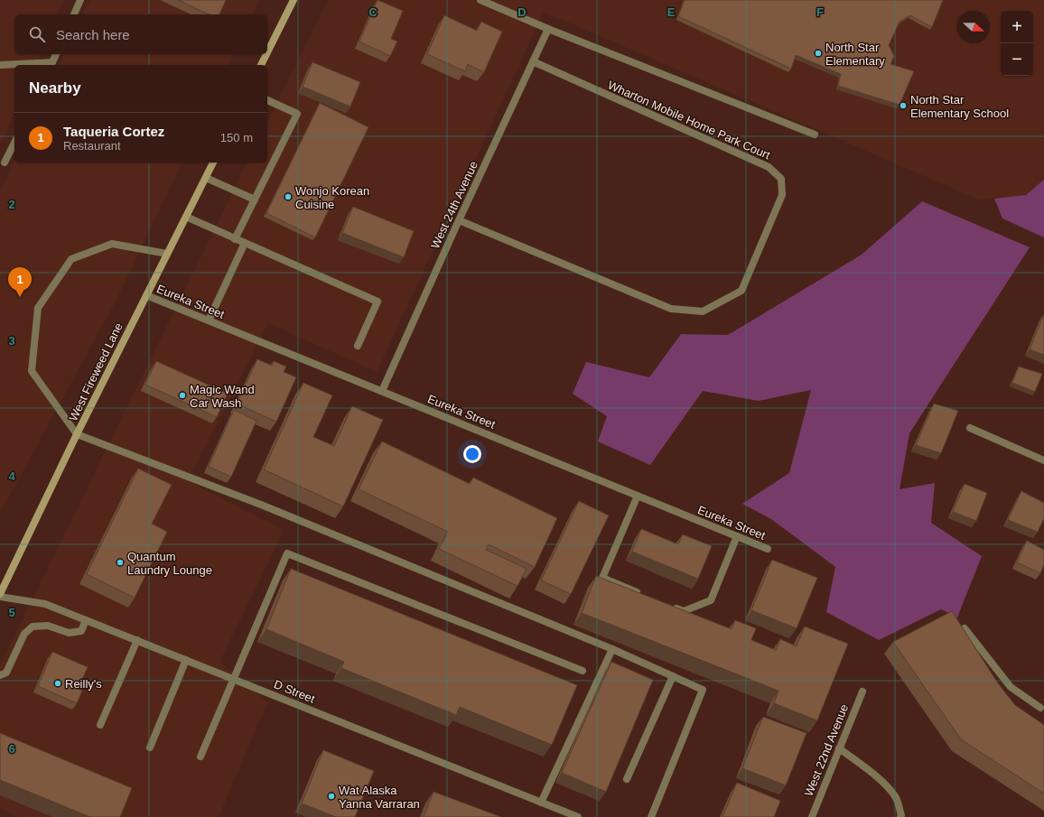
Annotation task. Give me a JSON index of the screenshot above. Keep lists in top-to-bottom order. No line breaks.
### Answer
{"streets":{"main road":["West Fireweed Lane"],"street":["Wharton Mobile Home Park Court","West 24th Avenue","Eureka Street","D Street","West 22nd Avenue"]},"crossings":[["Wharton Mobile Home Park Court","West 24th Avenue"],["West 24th Avenue","Eureka Street"],["Eureka Street","West Fireweed Lane"],["West Fireweed Lane","D Street"]],"places":["North Star Elementary","North Star Elementary School","Wonjo Korean Cuisine","Magic Wand Car Wash","Quantum Laundry Lounge","Reilly's","Wat Alaska Yanna Varraran"],"north":"right","page":{"map_buttons":["+","−"],"search":"Search here","heading":"Nearby","list":[{"mark":"1","name":"Taqueria Cortez","note":"Restaurant","value":"150 m"}],"pins":"1"},"grid":{"columns":["C","D","E","F"],"rows":["2","3","4","5","6"]}}
